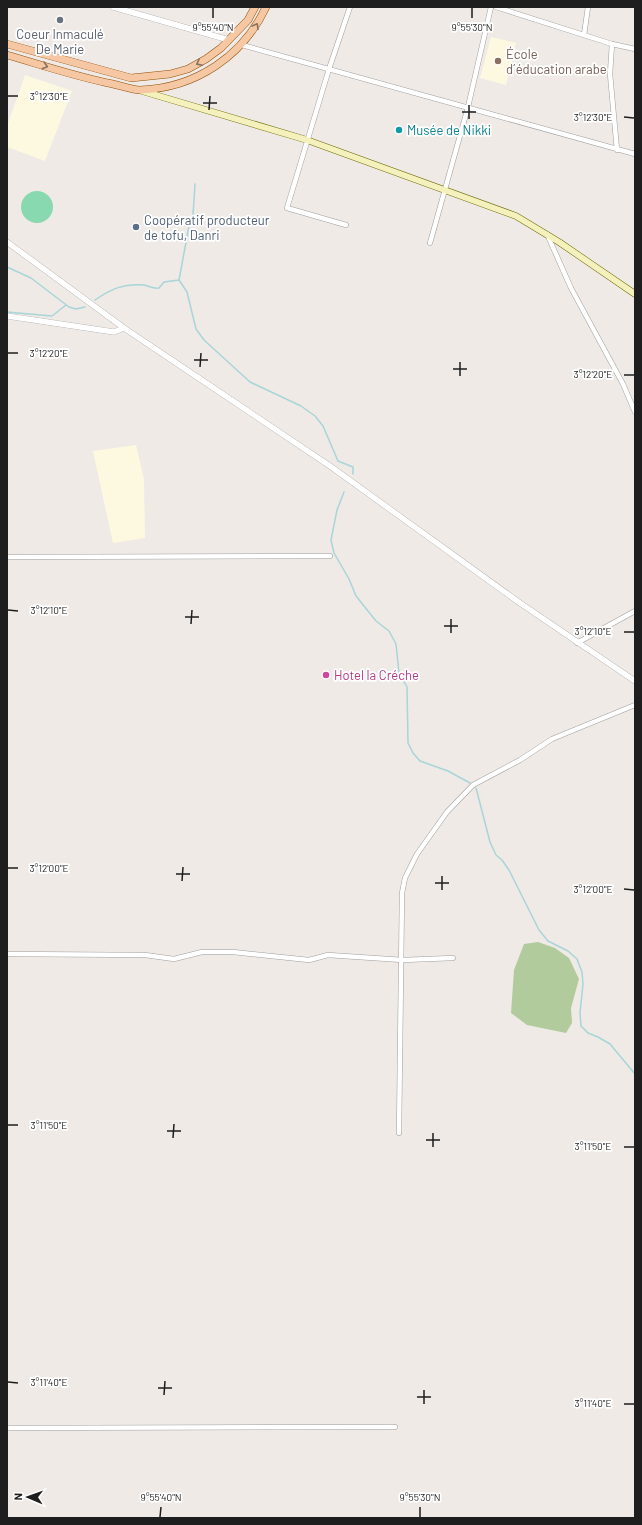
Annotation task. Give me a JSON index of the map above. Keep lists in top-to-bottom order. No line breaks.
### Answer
{"places":["Coeur Inmaculé De Marie","École d´éducation arabe","Musée de Nikki","Coopératif producteur de tofu, Danri","Hotel la Créche"],"north":"left","coordinates":["9°55'40\"N","9°55'30\"N","3°12'30\"E","3°12'20\"E","3°12'10\"E","3°12'00\"E","3°11'50\"E","3°11'40\"E"]}
